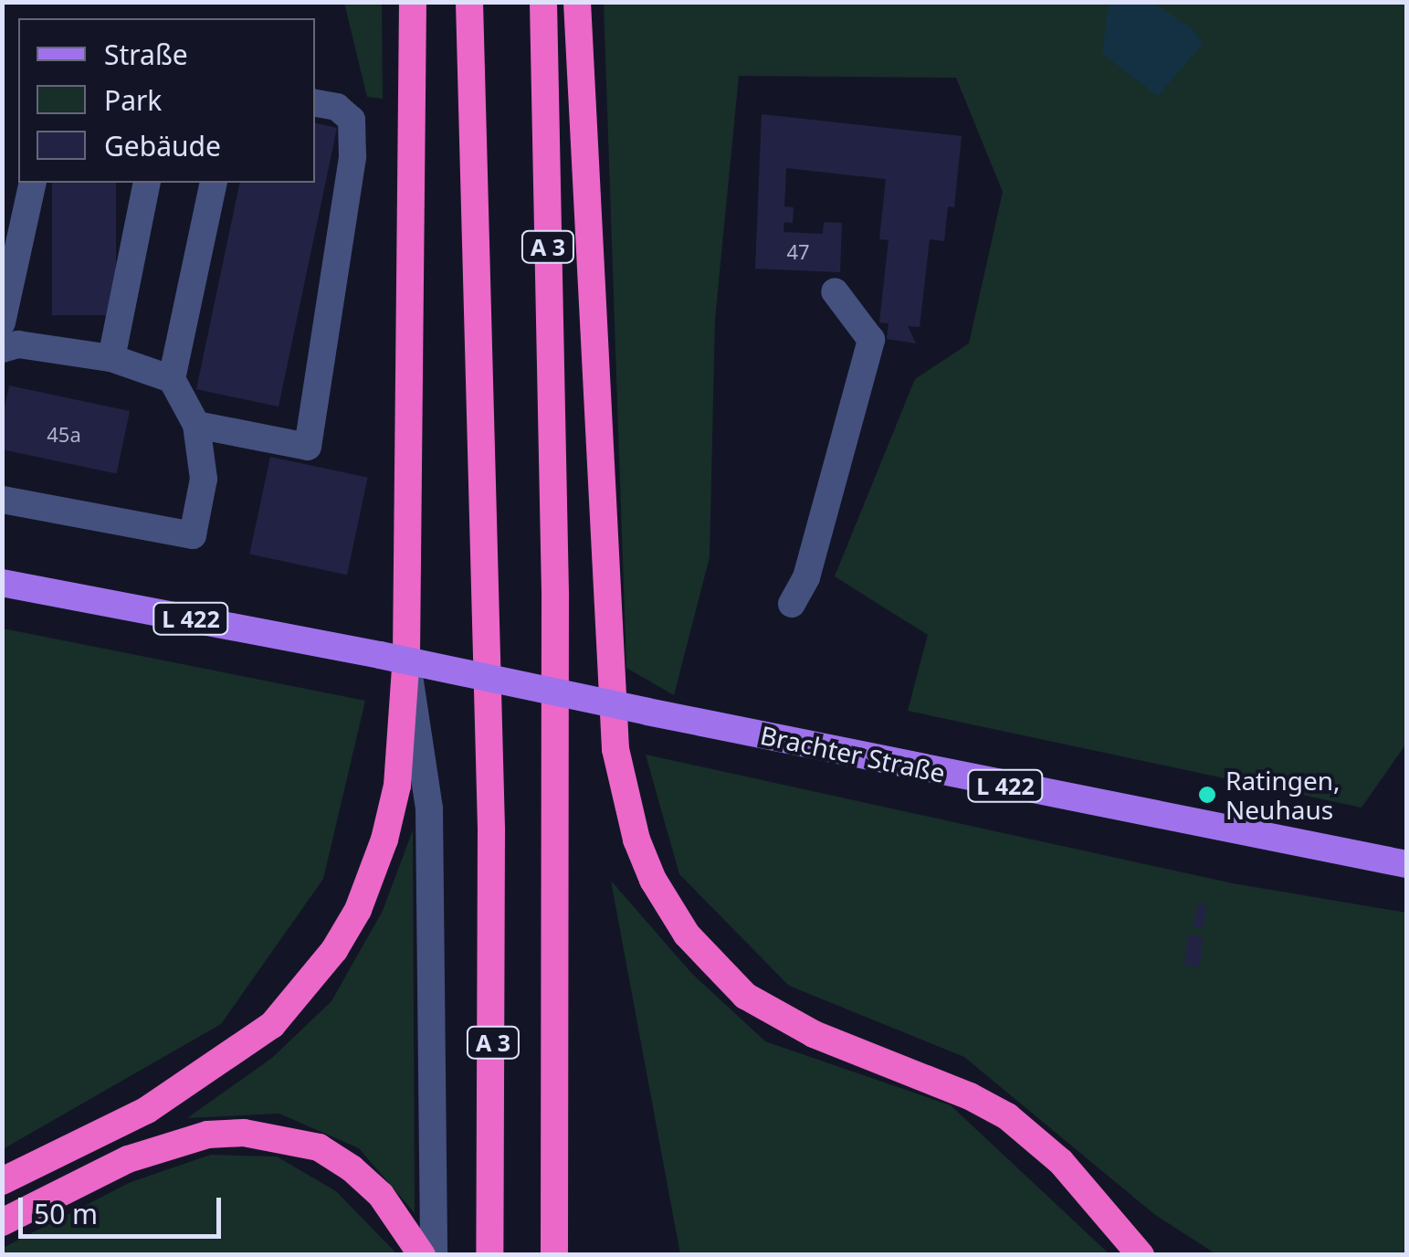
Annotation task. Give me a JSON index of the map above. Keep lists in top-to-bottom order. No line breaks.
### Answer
{"streets":{"highway":["A 3"],"main road":["L 422","Brachter Straße"]},"crossings":[["L 422","Brachter Straße"]],"places":["Ratingen, Neuhaus"],"house_numbers":["47","45a"],"legend":["Straße","Park","Gebäude"],"scale_bar":"50 m"}
